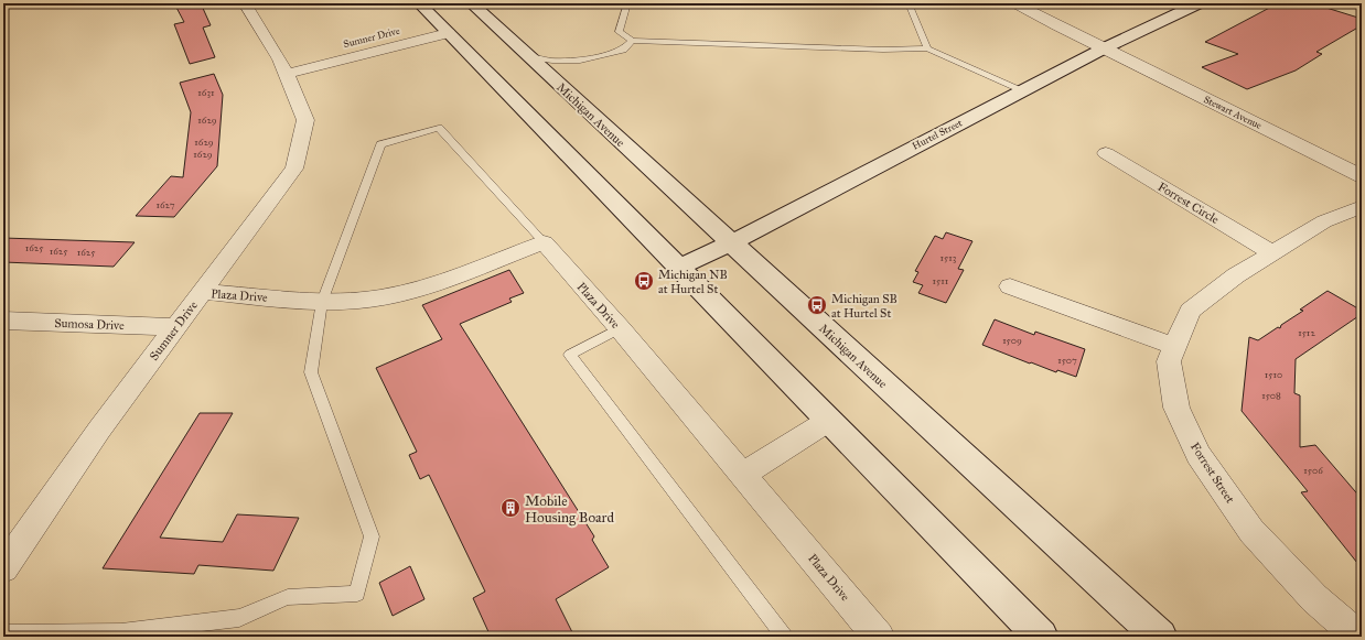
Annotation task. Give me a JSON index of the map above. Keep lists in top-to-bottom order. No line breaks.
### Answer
{"streets":{"main road":["Michigan Avenue","Hurtel Street"],"street":["Sumner Drive","Stewart Avenue","Forrest Circle","Plaza Drive","Sumosa Drive","Forrest Street"]},"crossings":[["Sumner Drive","Plaza Drive"],["Sumner Drive","Sumosa Drive"],["Stewart Avenue","Hurtel Street"],["Michigan Avenue","Hurtel Street"],["Forrest Circle","Forrest Street"]],"places":{"bus stop":["Michigan NB at Hurtel St","Michigan SB at Hurtel St"],"building":["Mobile Housing Board"]},"house_numbers":["1631","1629","1629","1629","1627","1625","1625","1625","1513","1511","1512","1509","1507","1510","1508","1506"]}
